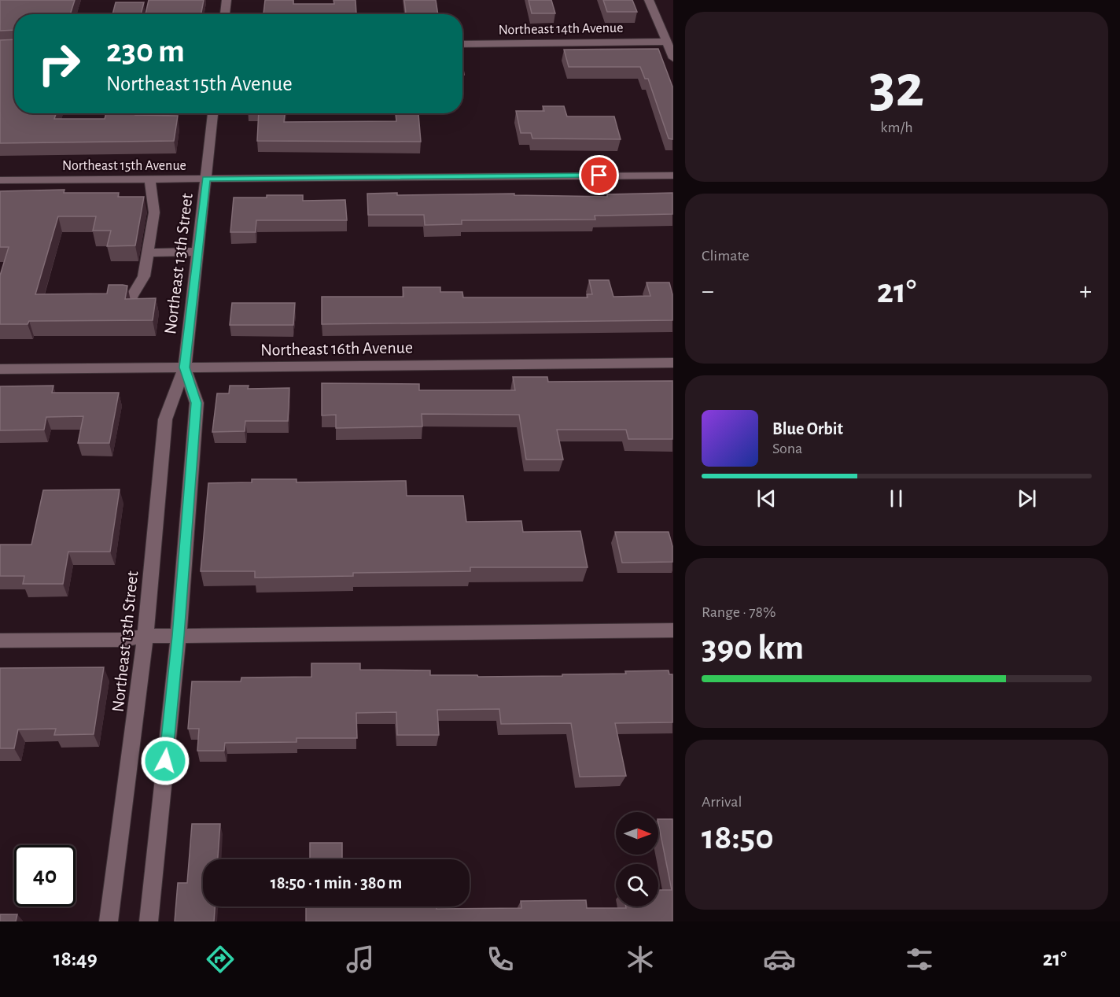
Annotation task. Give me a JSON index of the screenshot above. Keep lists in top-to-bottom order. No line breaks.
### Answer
{"streets":{"street":["Northeast 14th Avenue","Northeast 15th Avenue","Northeast 13th Street","Northeast 16th Avenue"]},"crossings":[["Northeast 15th Avenue","Northeast 13th Street"],["Northeast 13th Street","Northeast 16th Avenue"]],"north":"right","page":{"tile":[["32","km/h"],"Climate",["Range · 78%","390 km"],["Arrival","18:50"]],"turn":["230 m","Northeast 15th Avenue"],"heat":["−","21°","+"],"song":["Blue Orbit","Sona"],"limit":"40","trip":"18:50 · 1 min · 380 m","tabs":["18:49","21°"]}}
